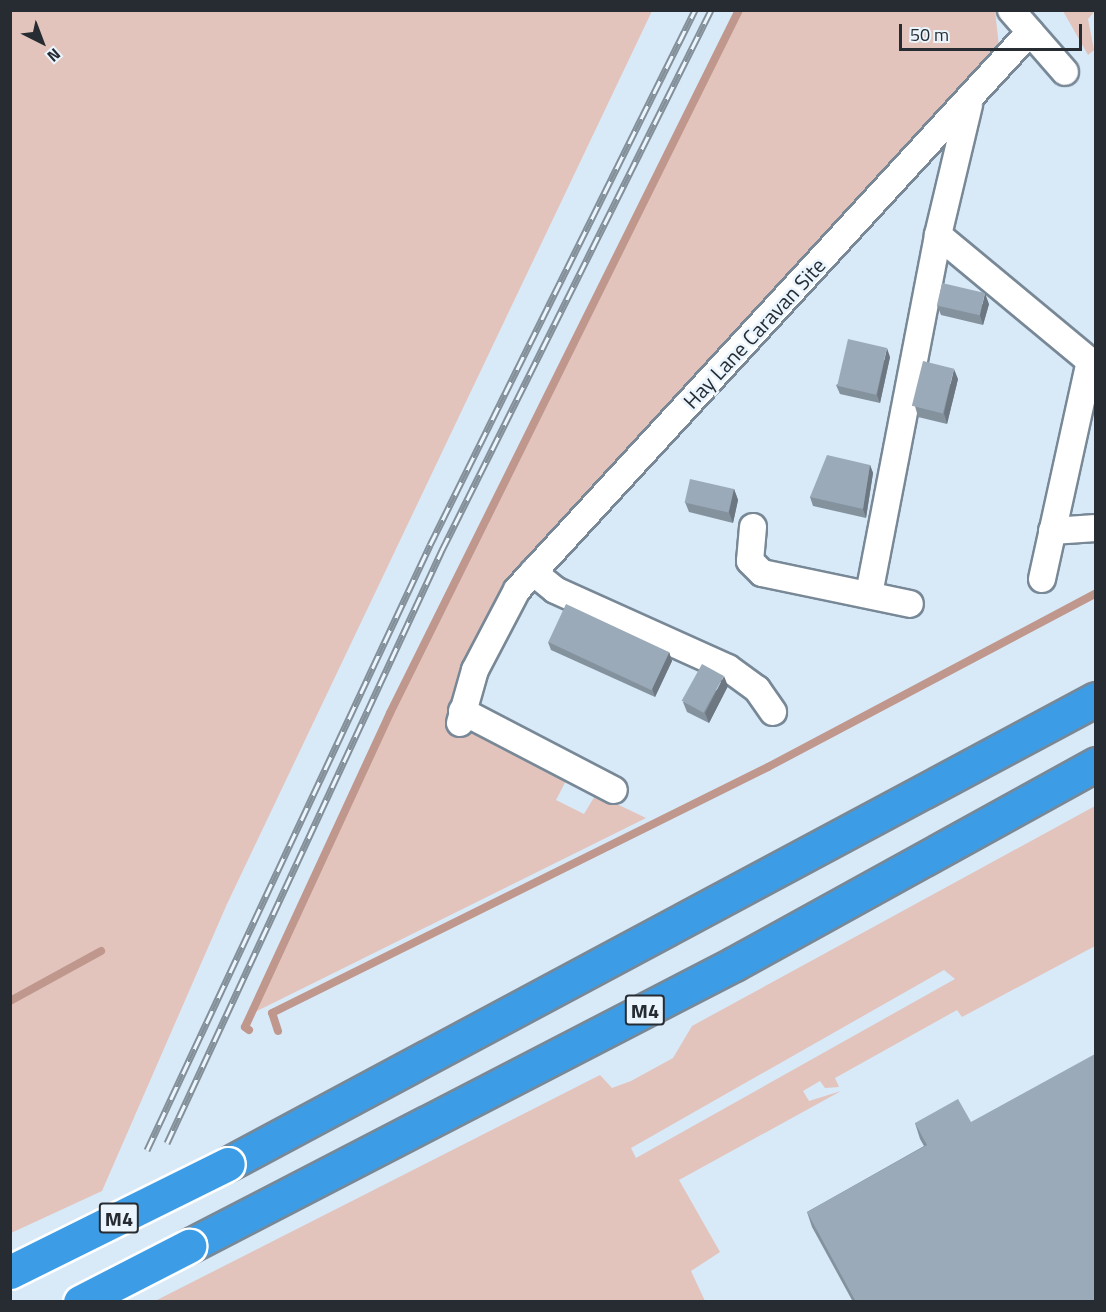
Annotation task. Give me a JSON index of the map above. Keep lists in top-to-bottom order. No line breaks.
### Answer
{"streets":{"highway":["M4"],"street":["Hay Lane Caravan Site"]},"scale_bar":"50 m","north":"bottom right"}
